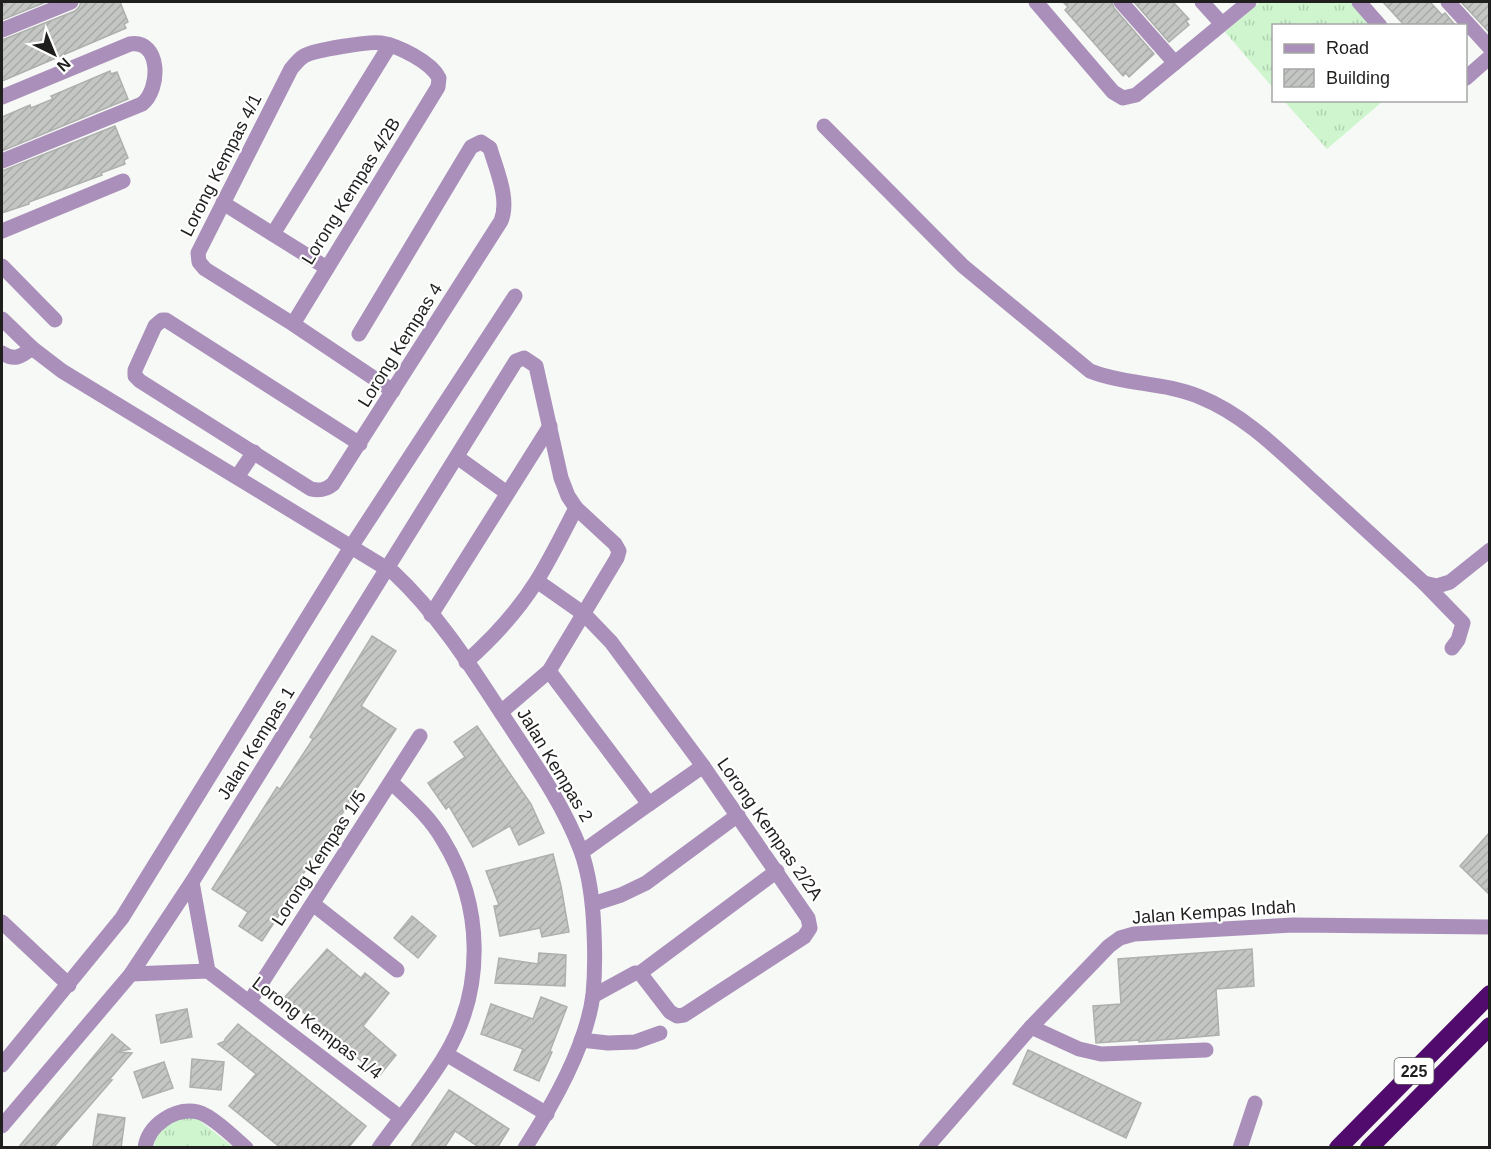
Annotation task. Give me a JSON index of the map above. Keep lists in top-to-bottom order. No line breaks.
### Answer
{"streets":{"highway":["225"],"street":["Lorong Kempas 4/1","Lorong Kempas 4/2B","Lorong Kempas 4","Jalan Kempas 1","Jalan Kempas 2","Lorong Kempas 2/2A","Lorong Kempas 1/5","Jalan Kempas Indah","Lorong Kempas 1/4"]},"crossings":[["Lorong Kempas 4/1","Lorong Kempas 4/2B"],["Lorong Kempas 4/1","Lorong Kempas 4"],["Jalan Kempas 1","Jalan Kempas 2"],["Lorong Kempas 1/5","Lorong Kempas 1/4"]],"legend":["Road","Building"],"north":"bottom right"}
